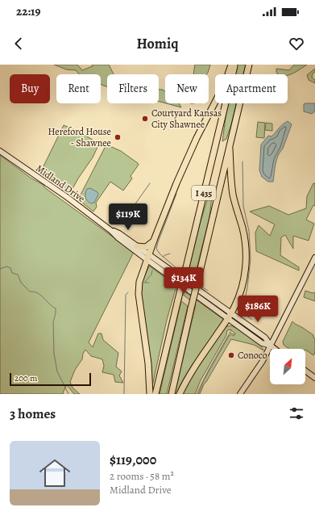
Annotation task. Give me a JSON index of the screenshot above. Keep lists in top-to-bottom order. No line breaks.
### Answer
{"streets":{"highway":["I 435"],"main road":["Midland Drive"]},"places":["Courtyard Kansas City Shawnee","Hereford House - Shawnee","Conoco"],"scale_bar":"200 m","north":"top right","page":{"status":"22:19","header":"Homiq","chip":["Buy","Rent","Filters","New","Apartment"],"price":["$119K","$134K","$186K"],"scale":"200 m","heading":"3 homes","list":[{"name":"$119,000","note":"2 rooms · 58 m² · Midland Drive"}]}}
